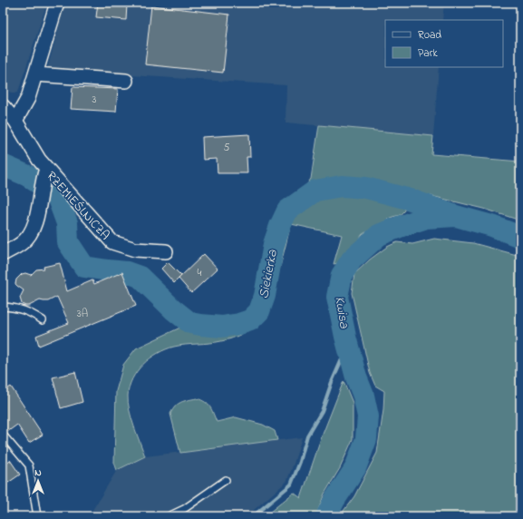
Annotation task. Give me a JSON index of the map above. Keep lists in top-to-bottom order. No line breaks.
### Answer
{"streets":{"street":["RZEMIEŚLNICZA"]},"water":["Siekierka","Kwisa"],"house_numbers":["3","5","4","3A"],"legend":["Road","Park"],"north":"top"}
